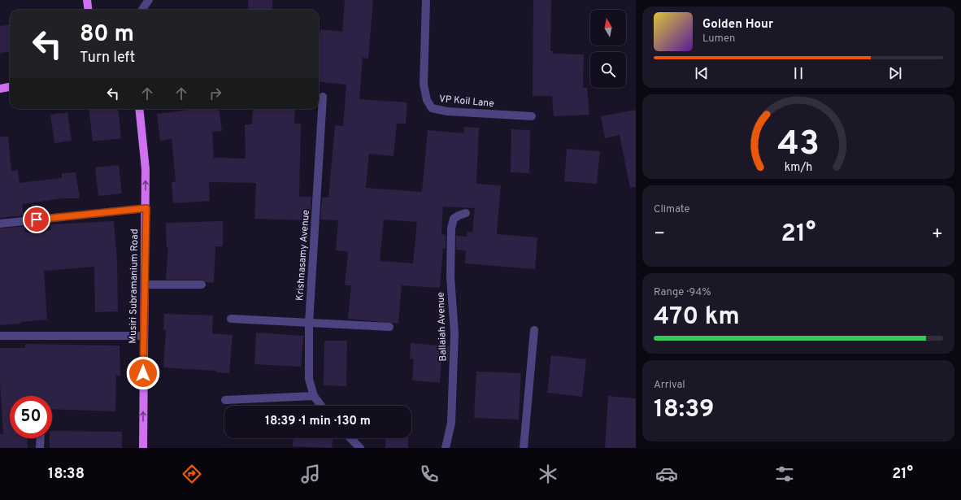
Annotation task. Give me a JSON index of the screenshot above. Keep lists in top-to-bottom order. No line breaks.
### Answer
{"streets":{"main road":["Musiri Subramanium Road"],"street":["VP Koil Lane","Krishnasamy Avenue","Ballaiah Avenue"]},"one_way":["Musiri Subramanium Road"],"north":"top","page":{"turn":["80 m","Turn left"],"song":["Golden Hour","Lumen"],"tile":["Climate",["Range · 94%","470 km"],["Arrival","18:39"]],"heat":["−","21°","+"],"limit":"50","trip":"18:39 · 1 min · 130 m","tabs":["18:38","21°"],"gauge":["43","km/h"]}}
